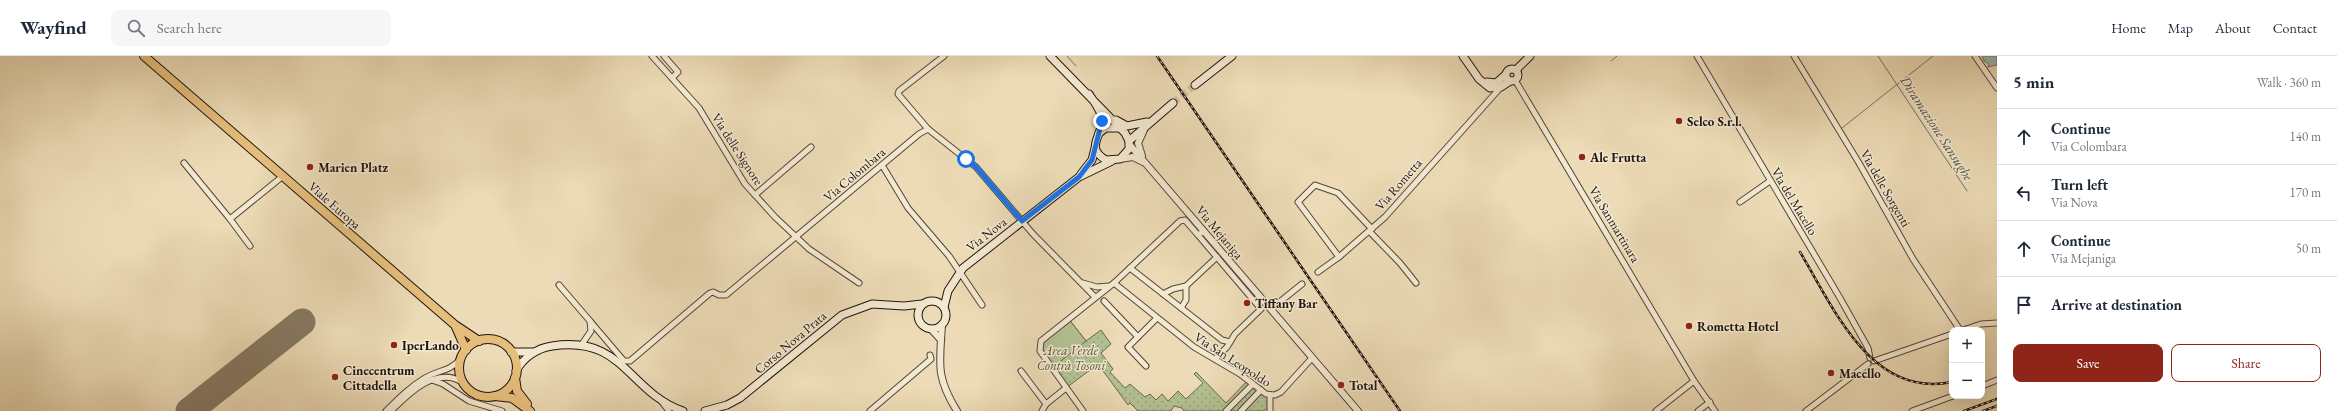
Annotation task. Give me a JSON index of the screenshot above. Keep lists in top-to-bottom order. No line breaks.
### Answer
{"streets":{"main road":["Via Rometta","Viale Europa","Via Mejaniga","Via Nova","Corso Nova Prata"],"street":["Via delle Signore","Via Colombara","Via delle Sorgenti","Via del Macello","Via Sanmartinara","Via San Leopoldo"]},"crossings":[["Via delle Signore","Via Colombara"],["Via Rometta","Via Sanmartinara"],["Via Mejaniga","Via Nova"],["Via Mejaniga","Via San Leopoldo"],["Via Nova","Corso Nova Prata"]],"water":["Diramazione Sansughe"],"parks":["Area Verde Contrà Tosoni"],"places":["Selco S.r.l.","Ale Frutta","Marien Platz","Tiffany Bar","Rometta Hotel","IperLando","Macello","Cinecentrum Cittadella","Total"],"page":{"header":"Wayfind","search":"Search here","nav":["Home","Map","About","Contact"],"heading":["5 min","Walk · 360 m"],"list":[["Continue","Via Colombara","140 m"],["Turn left","Via Nova","170 m"],["Continue","Via Mejaniga","50 m"],"Arrive at destination"],"map_buttons":["+","−"],"buttons":["Save","Share"]}}
